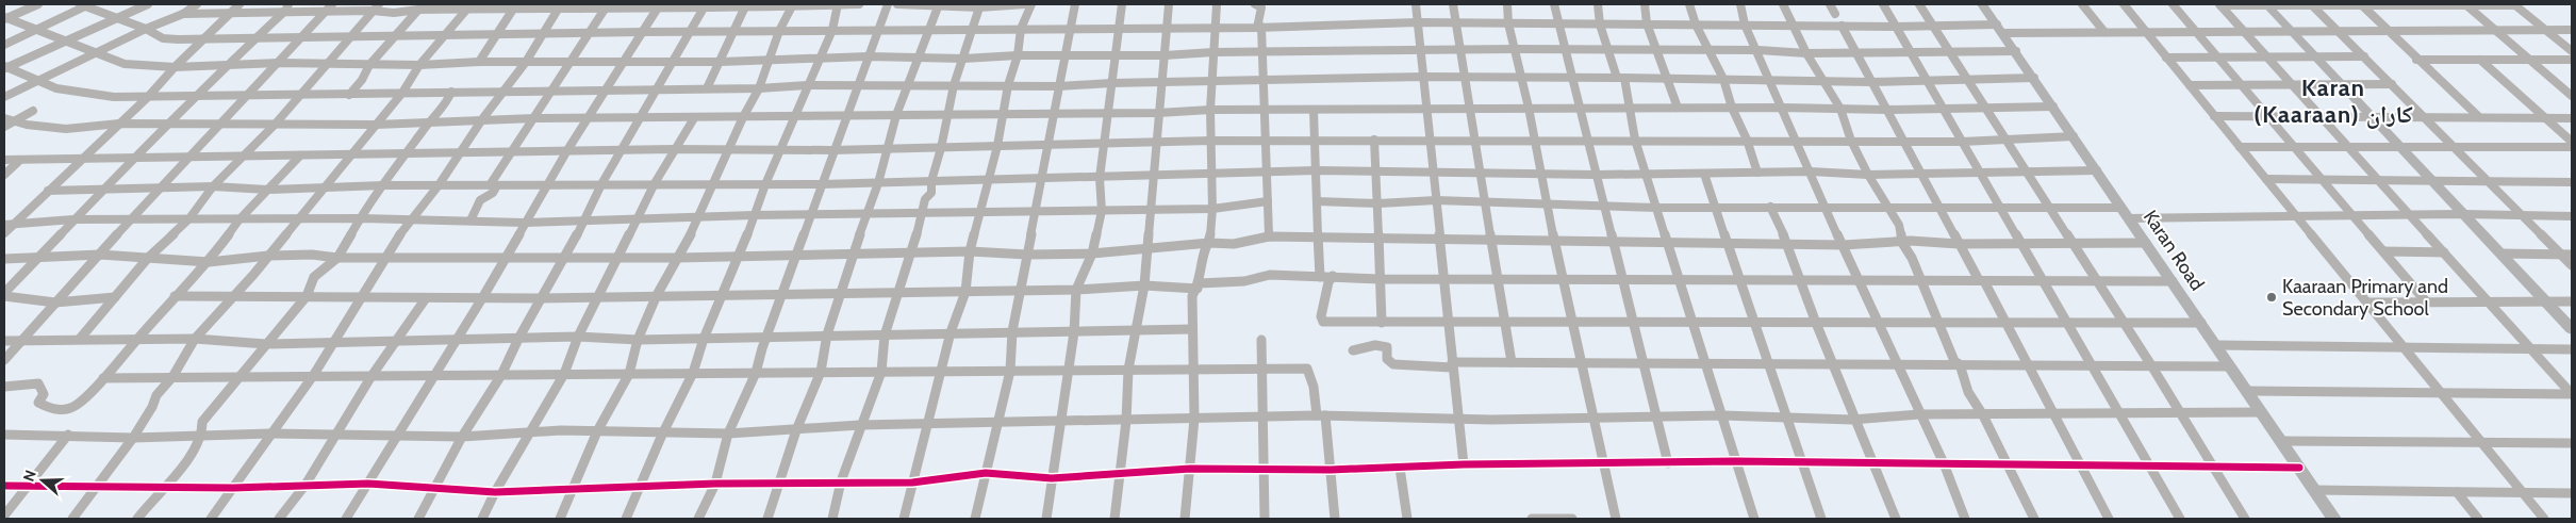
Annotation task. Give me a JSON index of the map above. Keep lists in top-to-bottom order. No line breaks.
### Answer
{"streets":{"street":["Karan Road"]},"districts":["Karan (Kaaraan) كاران"],"places":["Kaaraan Primary and Secondary School"],"north":"left"}
